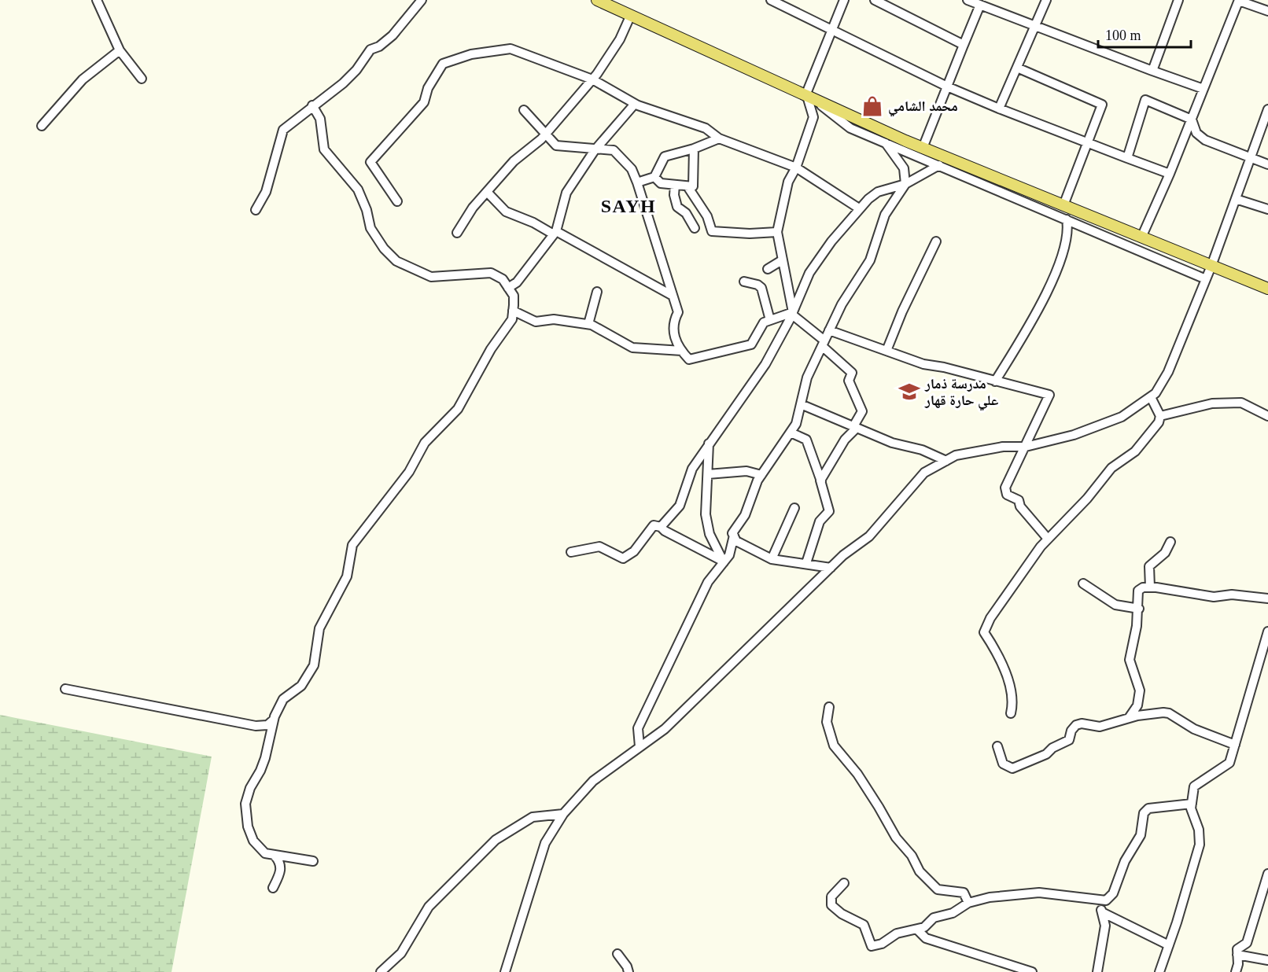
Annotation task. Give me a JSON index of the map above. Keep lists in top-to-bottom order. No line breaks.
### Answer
{"districts":["SAYH"],"places":{"shop":["محمد الشامي"],"school or university":["مدرسة ذمار علي حارة قهار"]},"scale_bar":"100 m"}
